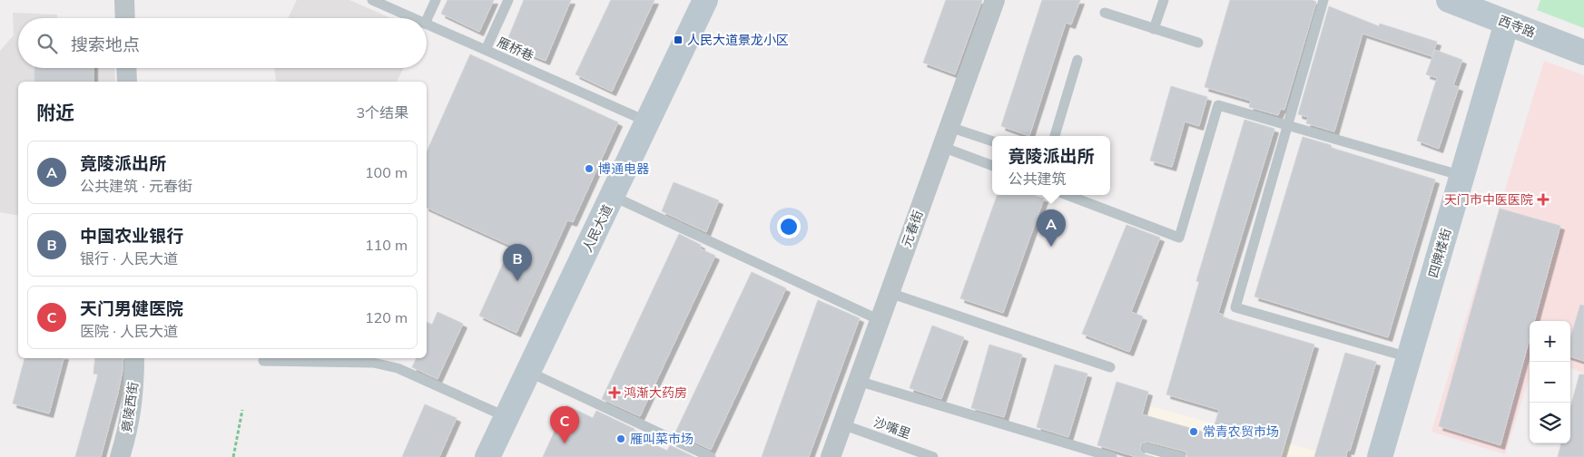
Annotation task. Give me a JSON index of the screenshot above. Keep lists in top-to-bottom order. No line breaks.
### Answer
{"streets":{"main road":["西寺路","人民大道","四牌楼街"],"street":["元春街","竟陵西街"],"lane":["雁桥巷","沙嘴里"]},"crossings":[["西寺路","四牌楼街"],["雁桥巷","人民大道"],["元春街","沙嘴里"]],"places":{"transit":["人民大道景龙小区"],"other":["博通电器","常青农贸市场","雁叫菜市场"],"health":["天门市中医医院","鸿渐大药房"]},"page":{"search":"搜索地点","heading":["附近","3个结果"],"popup":["竟陵派出所","公共建筑"],"list":[{"mark":"A","name":"竟陵派出所","note":"公共建筑 · 元春街","value":"100 m"},{"mark":"B","name":"中国农业银行","note":"银行 · 人民大道","value":"110 m"},{"mark":"C","name":"天门男健医院","note":"医院 · 人民大道","value":"120 m"}],"pins":["A","B","C"],"map_buttons":["+","−"]}}
